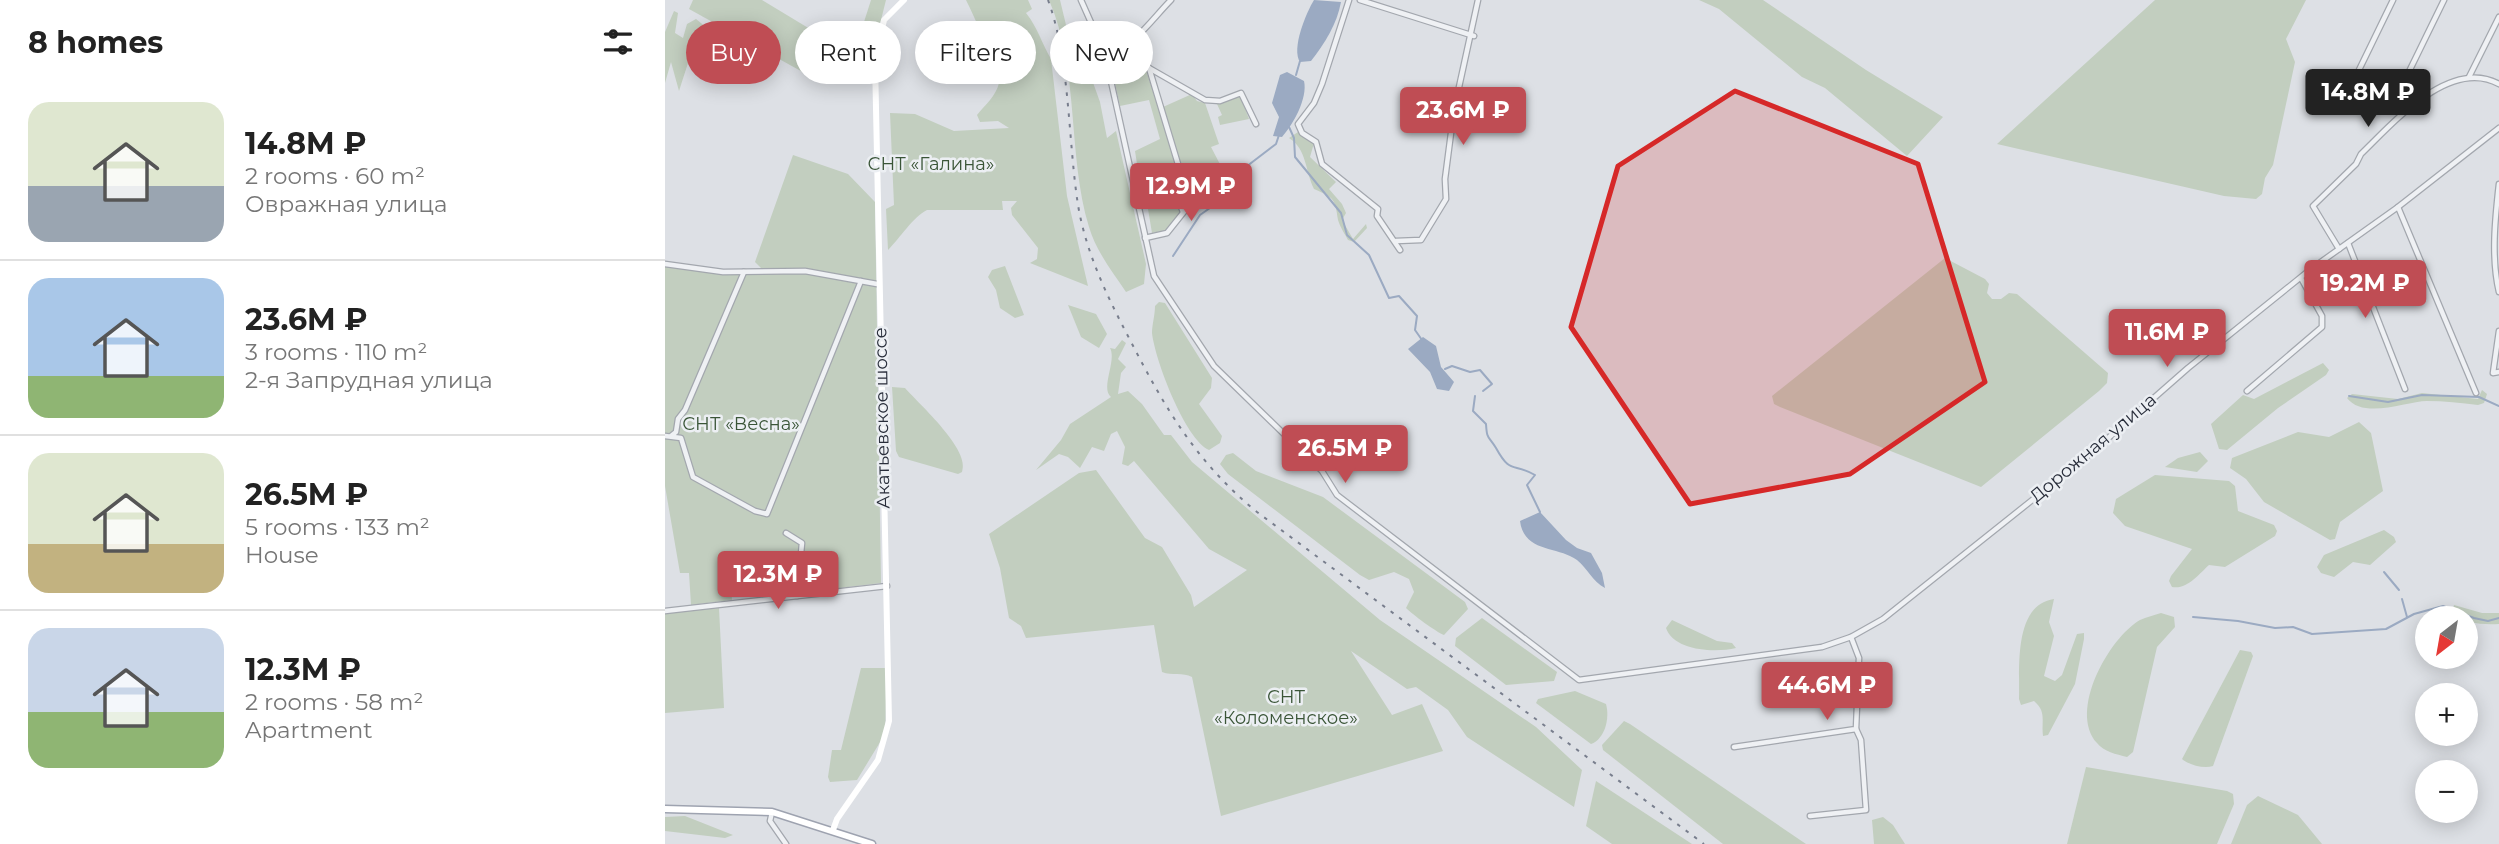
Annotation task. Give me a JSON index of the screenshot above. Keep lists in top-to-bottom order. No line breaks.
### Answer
{"streets":{"main road":["Акатьевское шоссе"],"street":["Дорожная улица"]},"parks":["СНТ «Галина»","СНТ «Весна»","СНТ «Коломенское»"],"north":"bottom left","page":{"heading":"8 homes","chip":["Buy","Rent","Filters","New"],"price":["14.8M ₽","23.6M ₽","12.9M ₽","19.2M ₽","11.6M ₽","26.5M ₽","12.3M ₽","44.6M ₽"],"list":[{"name":"14.8M ₽","note":"2 rooms · 60 m² · Овражная улица"},{"name":"23.6M ₽","note":"3 rooms · 110 m² · 2-я Запрудная улица"},{"name":"26.5M ₽","note":"5 rooms · 133 m² · House"},{"name":"12.3M ₽","note":"2 rooms · 58 m² · Apartment"}],"map_buttons":["+","−"]}}
